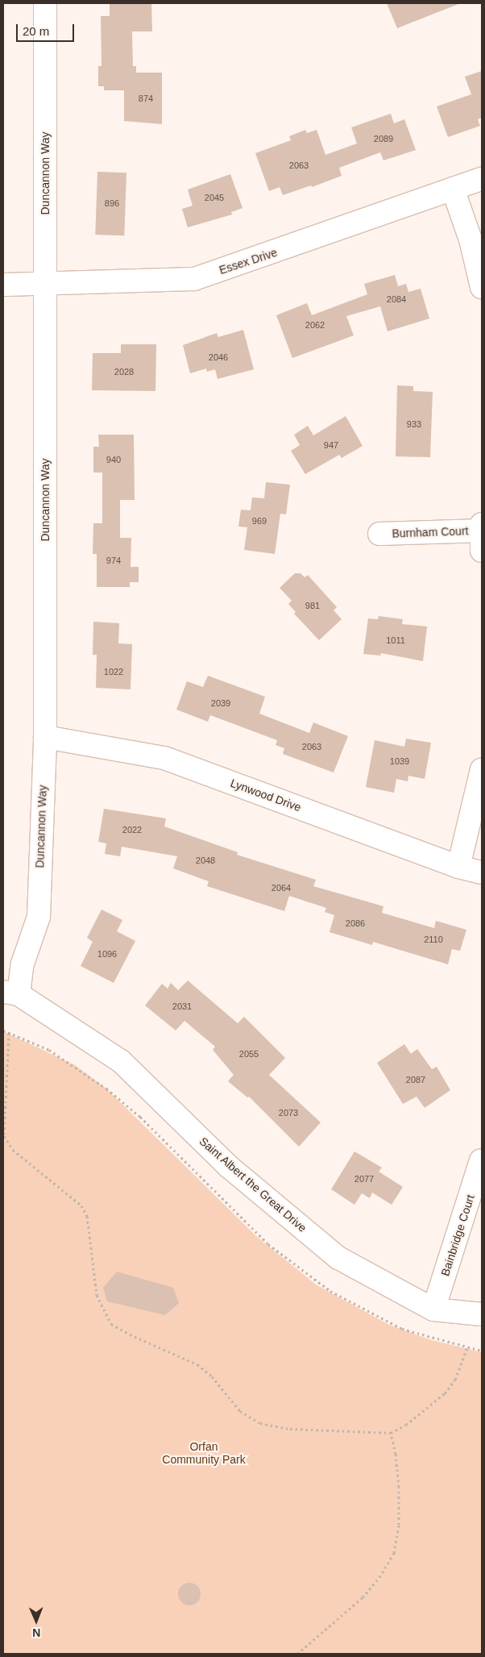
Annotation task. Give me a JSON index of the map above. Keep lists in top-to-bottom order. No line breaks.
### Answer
{"streets":{"street":["Duncannon Way","Essex Drive","Burnham Court","Lynwood Drive","Saint Albert the Great Drive","Bainbridge Court"]},"crossings":[["Duncannon Way","Essex Drive"],["Duncannon Way","Lynwood Drive"],["Duncannon Way","Saint Albert the Great Drive"],["Saint Albert the Great Drive","Bainbridge Court"]],"parks":["Orfan Community Park"],"house_numbers":["874","2089","2063","2045","896","2084","2062","2046","2028","933","947","940","969","974","981","1011","1022","2039","2063","1039","2022","2048","2064","2086","2110","1096","2031","2055","2087","2073","2077"],"scale_bar":"20 m","north":"bottom"}
